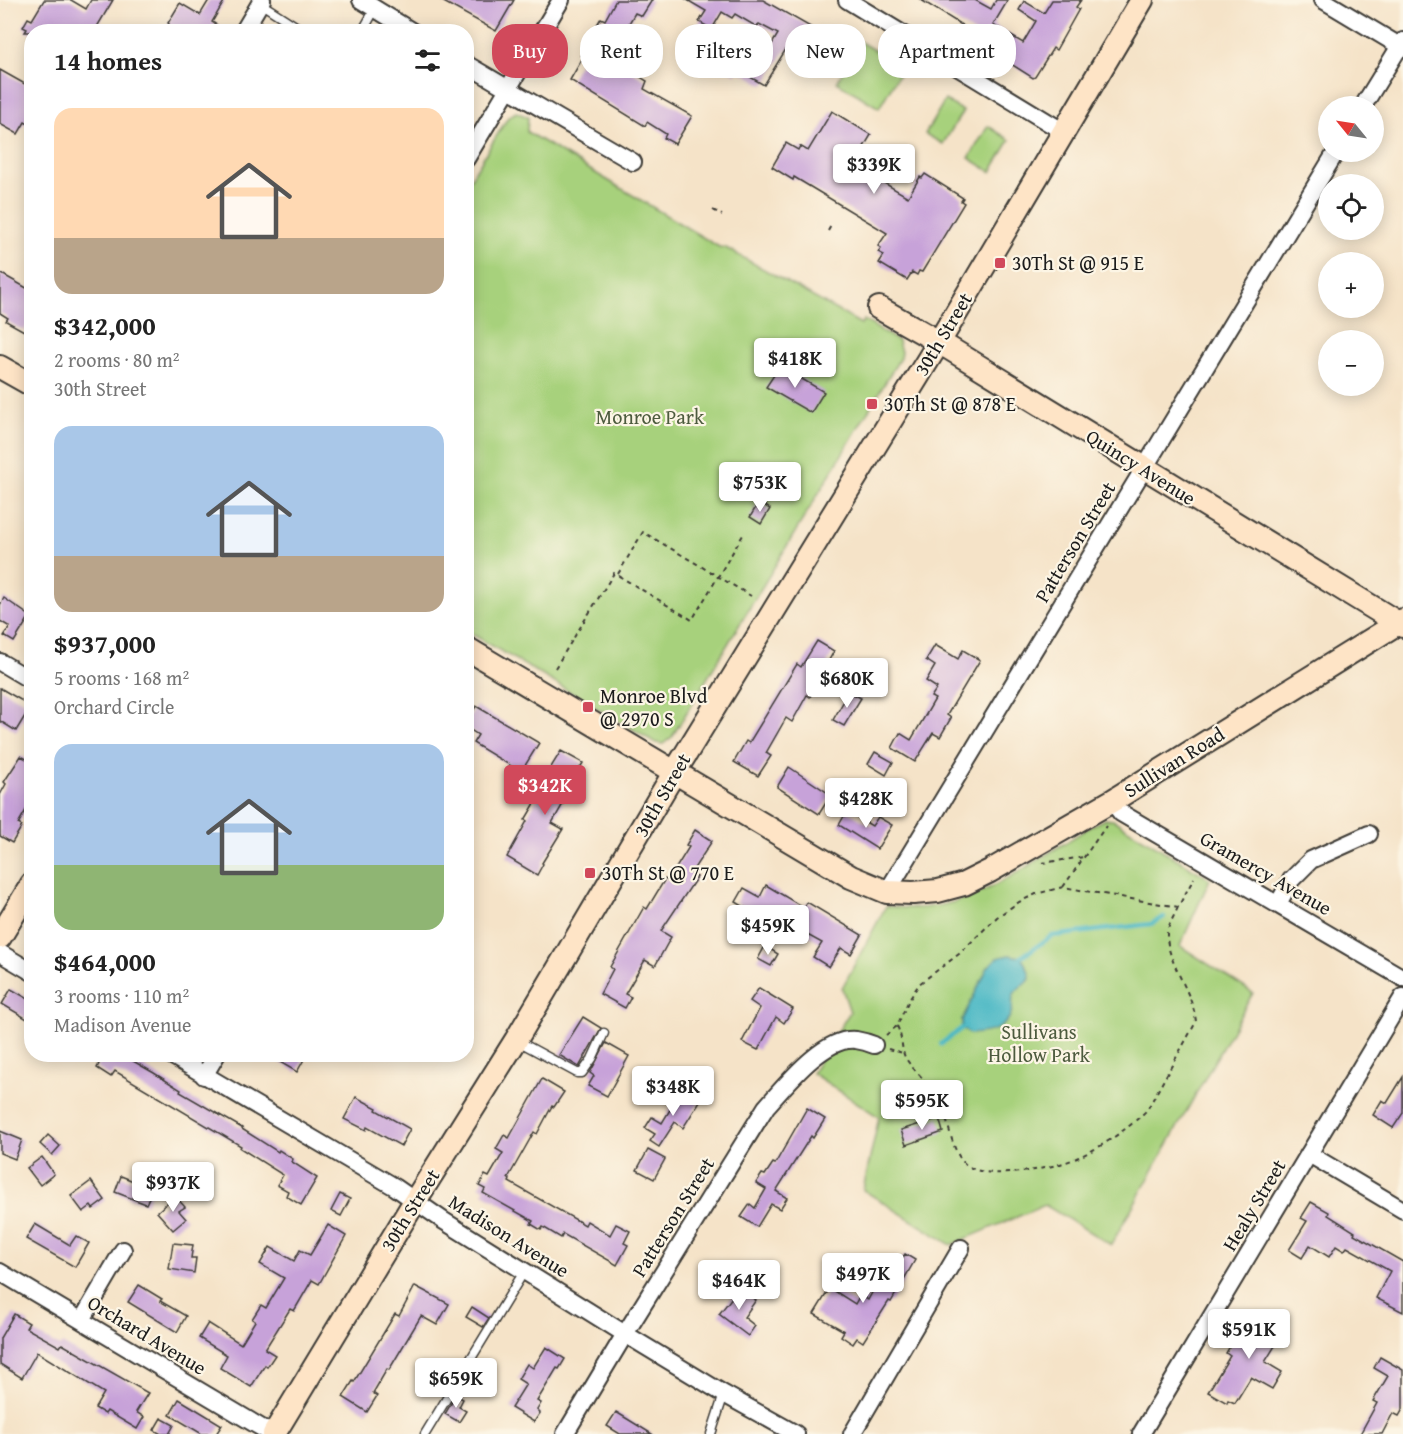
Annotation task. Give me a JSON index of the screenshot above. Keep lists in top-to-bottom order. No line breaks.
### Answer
{"streets":{"street":["30th Street","Quincy Avenue","Patterson Street","Sullivan Road","Gramercy Avenue","Healy Street","Madison Avenue","Orchard Avenue"]},"crossings":[["30th Street","Quincy Avenue"],["30th Street","Madison Avenue"],["30th Street","Orchard Avenue"],["Quincy Avenue","Patterson Street"],["Quincy Avenue","Sullivan Road"],["Patterson Street","Sullivan Road"],["Patterson Street","Madison Avenue"],["Sullivan Road","Gramercy Avenue"]],"parks":["Monroe Park","Sullivans Hollow Park"],"places":{"transit":["30Th St @ 915 E","30Th St @ 878 E","Monroe Blvd @ 2970 S","30Th St @ 770 E"]},"north":"top left","page":{"chip":["Buy","Rent","Filters","New","Apartment"],"heading":"14 homes","map_buttons":["+","−"],"list":[{"name":"$342,000","note":"2 rooms · 80 m² · 30th Street"},{"name":"$937,000","note":"5 rooms · 168 m² · Orchard Circle"},{"name":"$464,000","note":"3 rooms · 110 m² · Madison Avenue"}],"price":["$339K","$418K","$753K","$680K","$342K","$428K","$459K","$348K","$595K","$937K","$497K","$464K","$591K","$659K"]}}
